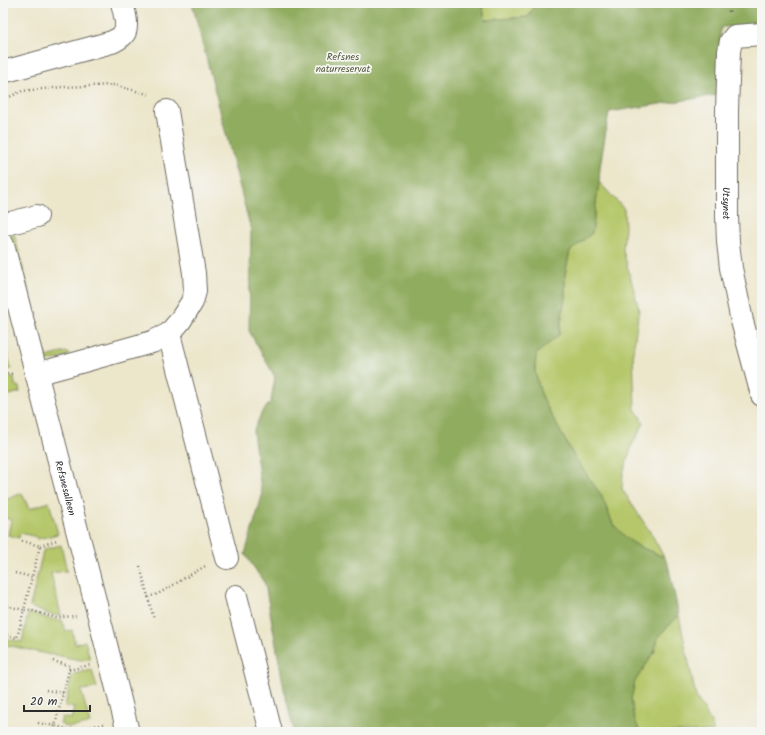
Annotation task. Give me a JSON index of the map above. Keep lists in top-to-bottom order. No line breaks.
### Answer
{"streets":{"street":["Utsynet","Refsnesalleen"]},"parks":["Refsnes naturreservat"],"scale_bar":"20 m"}
